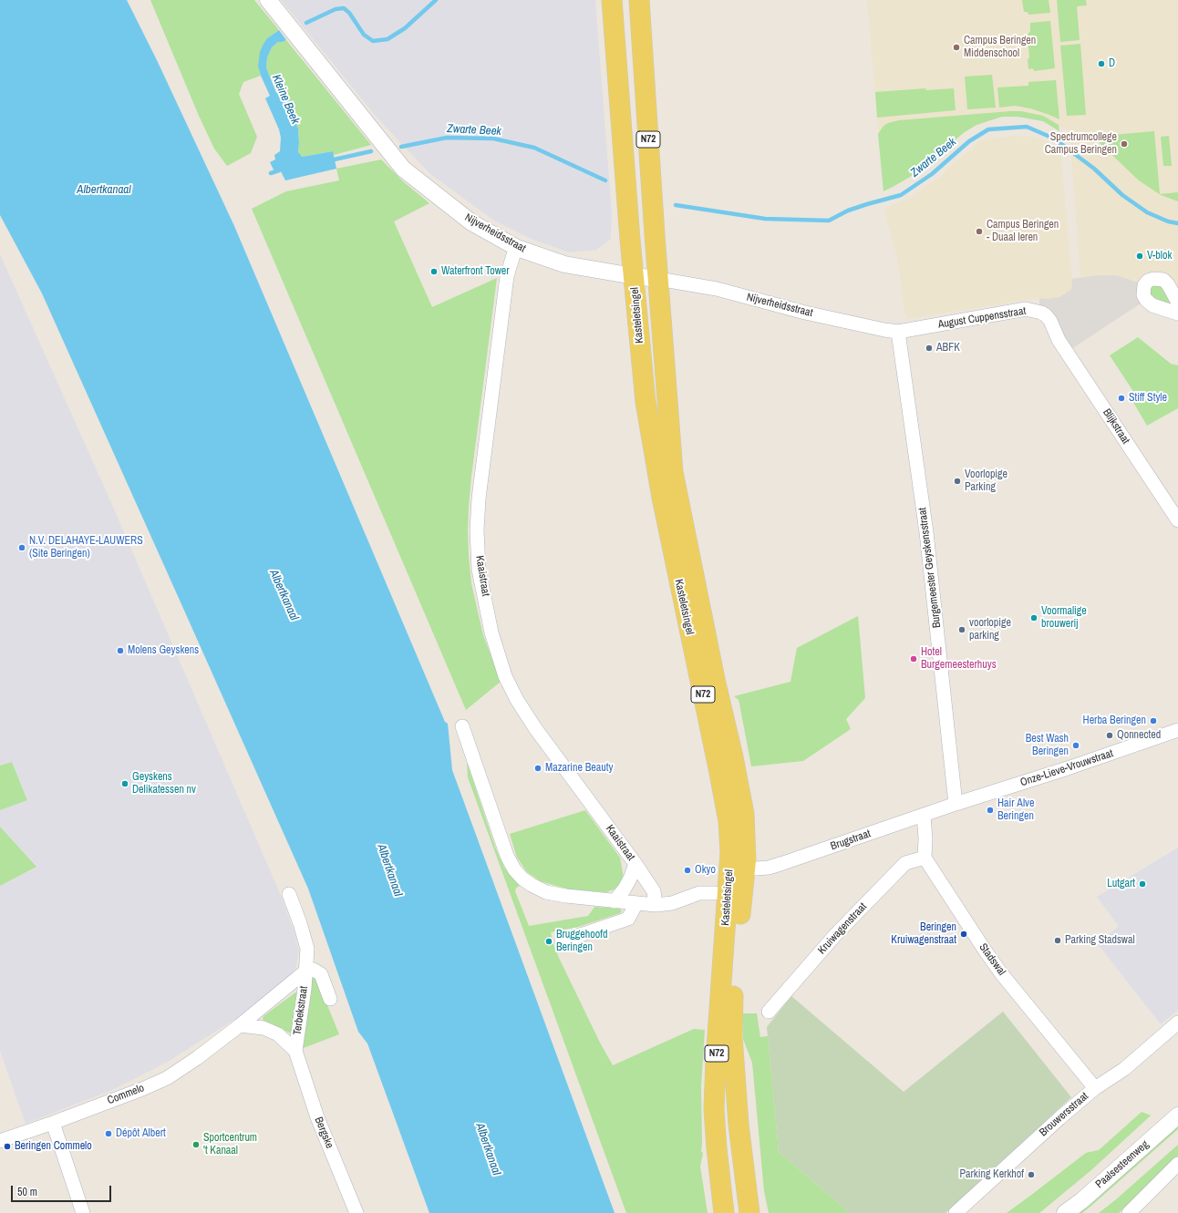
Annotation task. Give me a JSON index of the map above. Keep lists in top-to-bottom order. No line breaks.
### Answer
{"streets":{"main road":["N72","Kasteletsingel"],"street":["Nijverheidsstraat","August Cuppensstraat","Blijkstraat","Burgemeester Geyskensstraat","Kaaistraat","Onze-Lieve-Vrouwstraat","Brugstraat","Kruiwagenstraat","Stadswal","Terbekstraat","Commelo","Brouwersstraat","Bergske","Paalsesteenweg"]},"crossings":[["Nijverheidsstraat","Kasteletsingel"],["Nijverheidsstraat","August Cuppensstraat"],["Nijverheidsstraat","Burgemeester Geyskensstraat"],["Nijverheidsstraat","Kaaistraat"],["Kasteletsingel","Brugstraat"],["August Cuppensstraat","Blijkstraat"],["August Cuppensstraat","Burgemeester Geyskensstraat"],["Burgemeester Geyskensstraat","Onze-Lieve-Vrouwstraat"],["Burgemeester Geyskensstraat","Brugstraat"],["Onze-Lieve-Vrouwstraat","Brugstraat"],["Kruiwagenstraat","Stadswal"],["Stadswal","Brouwersstraat"],["Terbekstraat","Commelo"],["Terbekstraat","Bergske"]],"water":["Kleine Beek","Zwarte Beek","Albertkanaal"],"places":["Campus Beringen Middenschool","D","Spectrumcollege Campus Beringen","Campus Beringen - Duaal leren","V-blok","Waterfront Tower","ABFK","Stiff Style","Voorlopige Parking","N.V. DELAHAYE-LAUWERS (Site Beringen)","Voormalige brouwerij","voorlopige parking","Molens Geyskens","Hotel Burgemeesterhuys","Herba Beringen","Qonnected","Best Wash Beringen","Mazarine Beauty","Geyskens Delikatessen nv","Hair Alve Beringen","Okyo","Lutgart","Beringen Kruiwagenstraat","Parking Stadswal","Bruggehoofd Beringen","Dépôt Albert","Sportcentrum 't Kanaal","Beringen Commelo","Parking Kerkhof"],"scale_bar":"50 m"}
